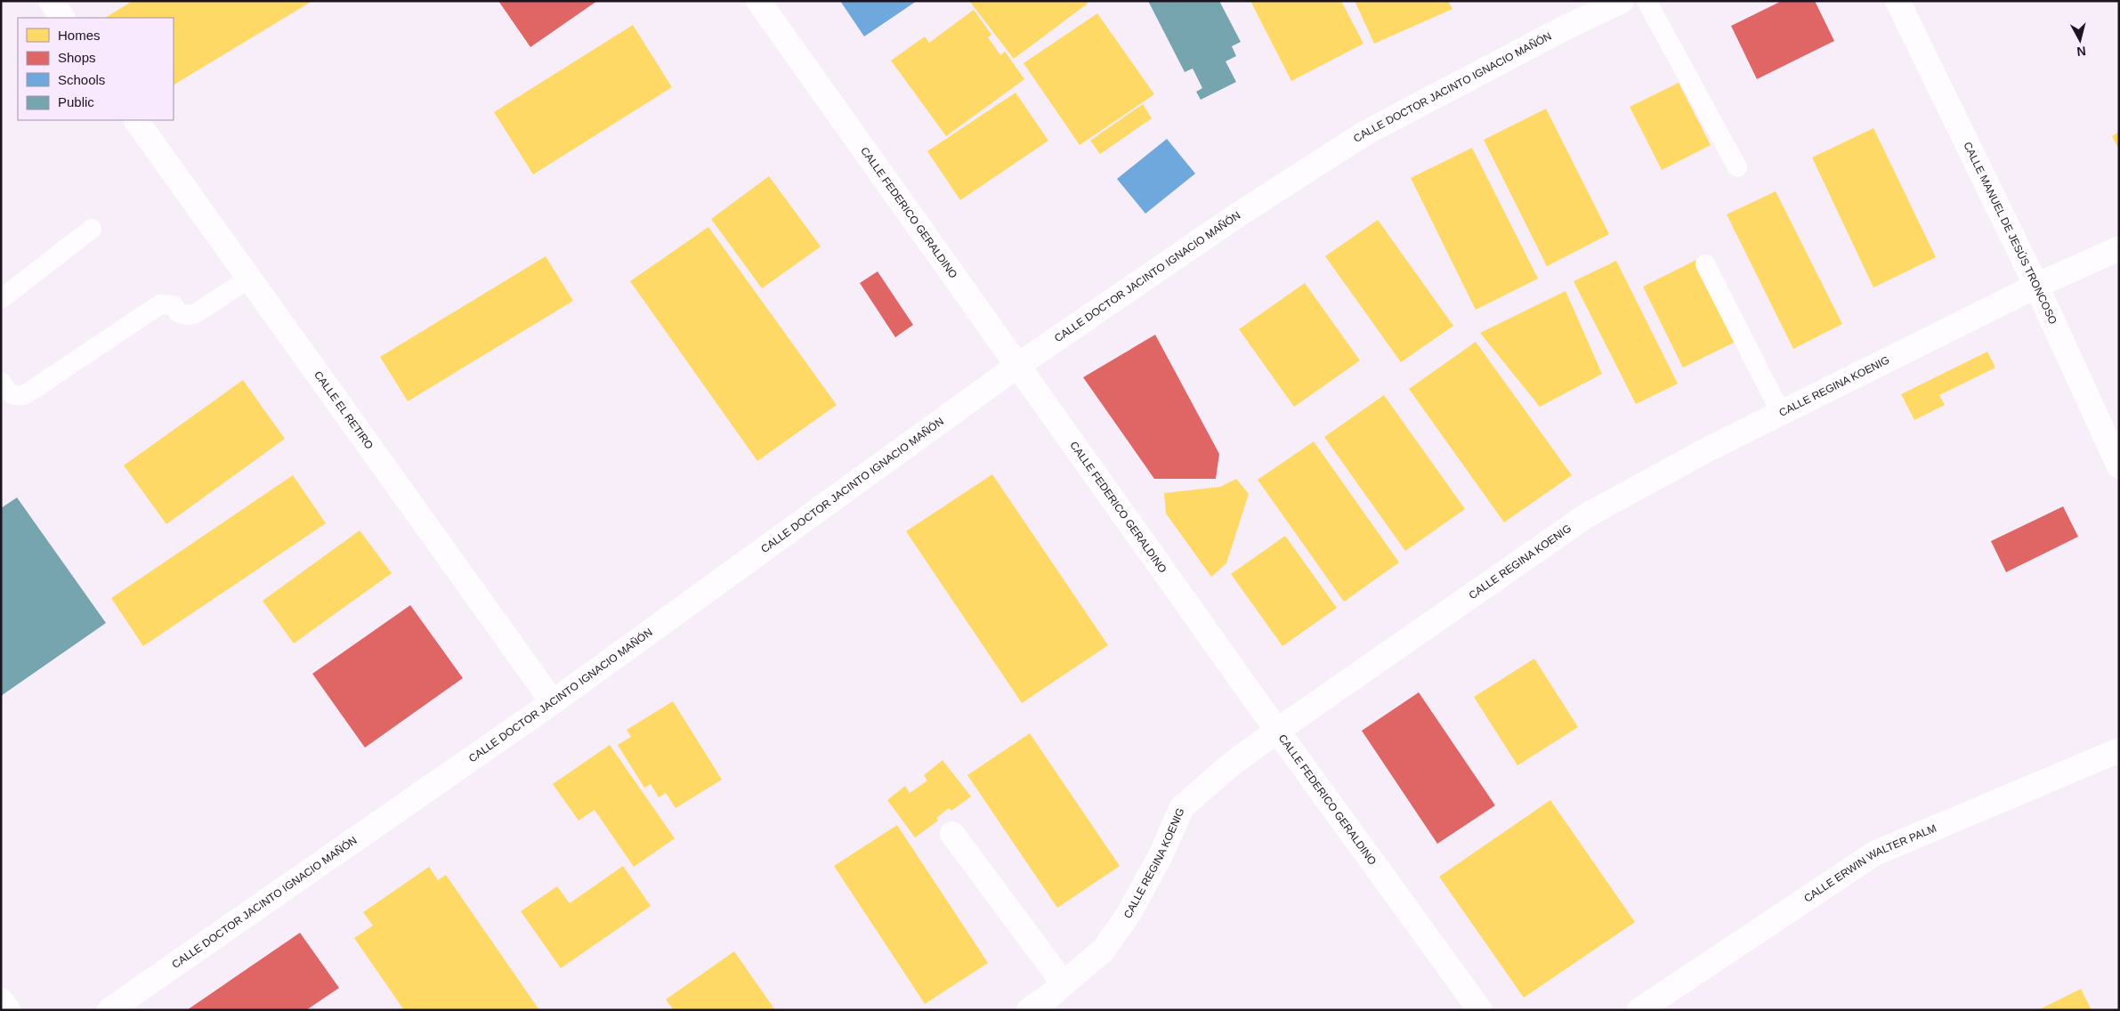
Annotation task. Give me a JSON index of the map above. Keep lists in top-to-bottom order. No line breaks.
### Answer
{"streets":{"street":["CALLE DOCTOR JACINTO IGNACIO MAÑÓN","CALLE FEDERICO GERALDINO","CALLE MANUEL DE JESÚS TRONCOSO","CALLE REGINA KOENIG","CALLE EL RETIRO","CALLE ERWIN WALTER PALM"]},"crossings":[["CALLE DOCTOR JACINTO IGNACIO MAÑÓN","CALLE FEDERICO GERALDINO"],["CALLE DOCTOR JACINTO IGNACIO MAÑÓN","CALLE EL RETIRO"],["CALLE FEDERICO GERALDINO","CALLE REGINA KOENIG"],["CALLE MANUEL DE JESÚS TRONCOSO","CALLE REGINA KOENIG"]],"legend":["Homes","Shops","Schools","Public"],"north":"bottom"}
